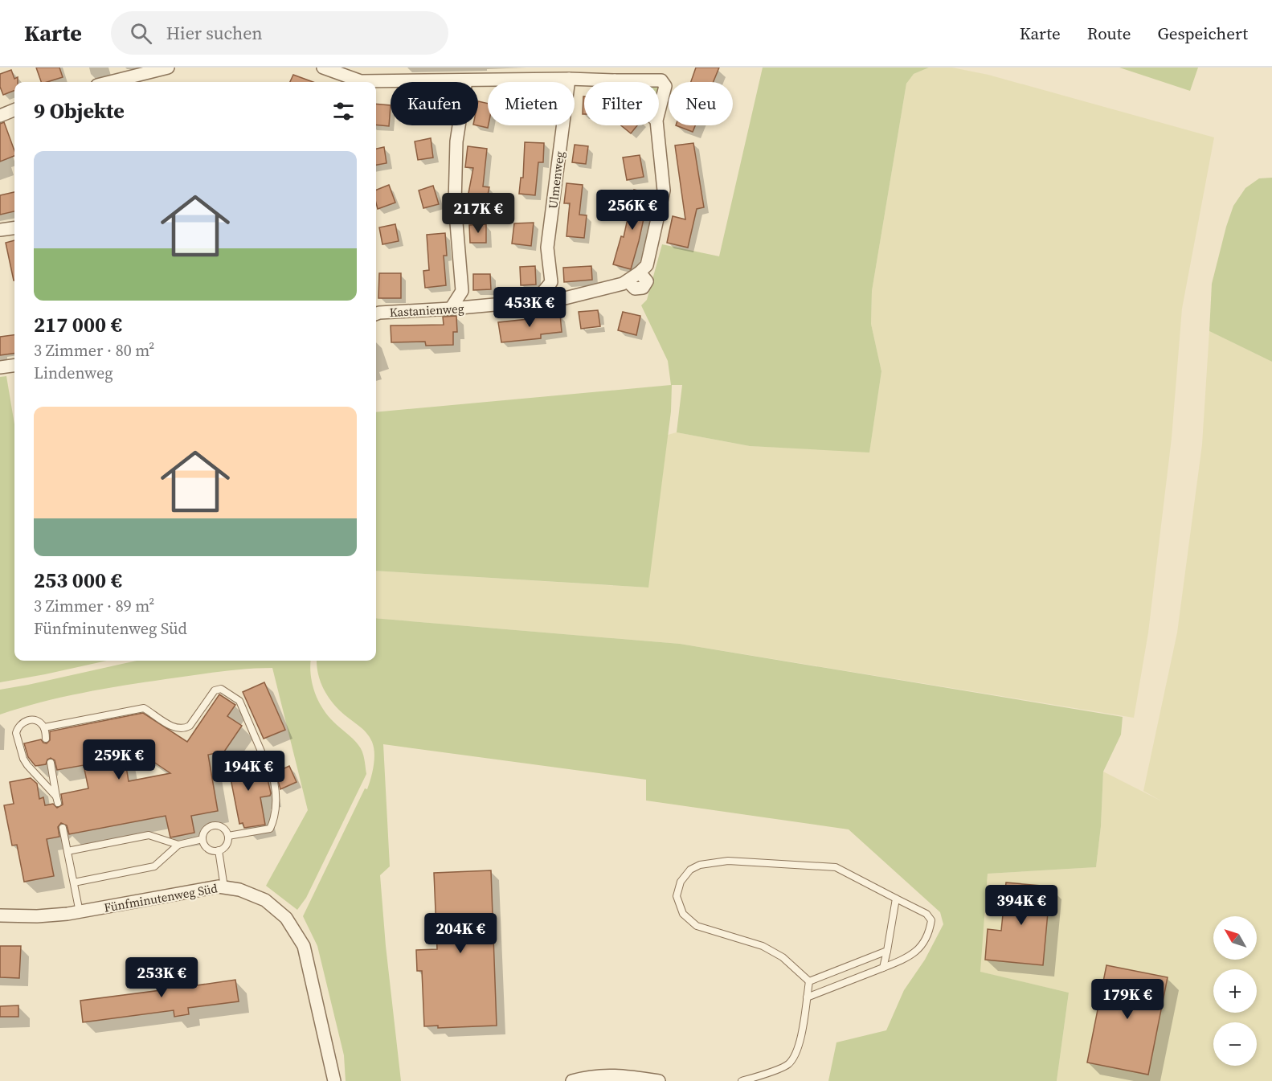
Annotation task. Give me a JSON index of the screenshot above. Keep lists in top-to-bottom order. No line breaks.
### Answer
{"streets":{"street":["Ulmenweg","Kastanienweg","Fünfminutenweg Süd"]},"north":"top left","page":{"header":"Karte","search":"Hier suchen","nav":["Karte","Route","Gespeichert"],"chip":["Kaufen","Mieten","Filter","Neu"],"heading":"9 Objekte","list":[{"name":"217 000 €","note":"3 Zimmer · 80 m² · Lindenweg"},{"name":"253 000 €","note":"3 Zimmer · 89 m² · Fünfminutenweg Süd"}],"price":["256K €","217K €","453K €","259K €","194K €","394K €","204K €","253K €","179K €"],"map_buttons":["+","−"]}}
